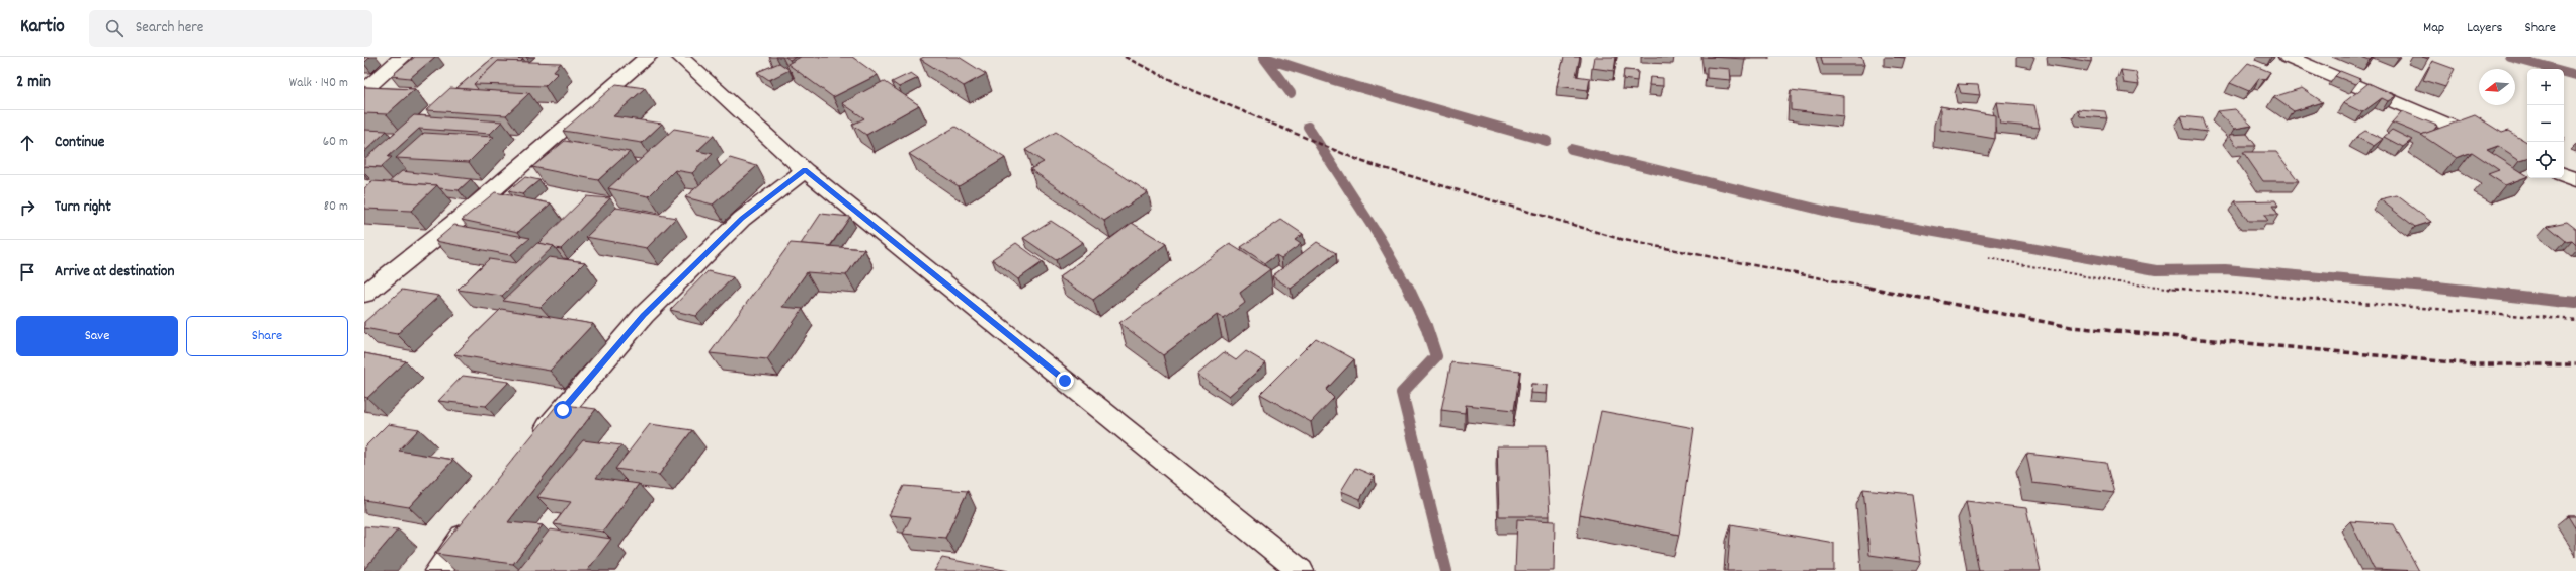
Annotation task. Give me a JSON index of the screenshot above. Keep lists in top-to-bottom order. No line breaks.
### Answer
{"north":"left","page":{"header":"Kartio","search":"Search here","nav":["Map","Layers","Share"],"heading":["2 min","Walk · 140 m"],"map_buttons":["+","−"],"list":[["Continue","60 m"],["Turn right","80 m"],"Arrive at destination"],"buttons":["Save","Share"]}}
